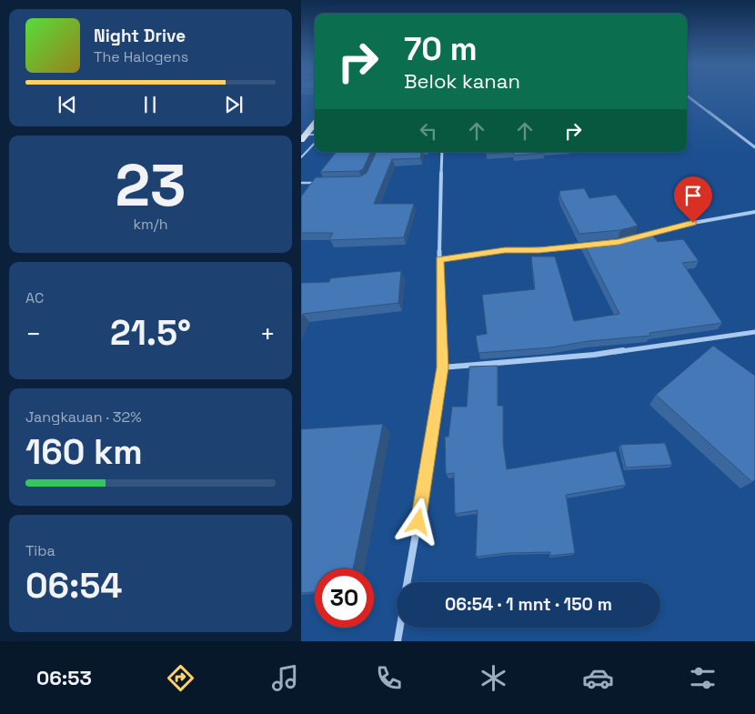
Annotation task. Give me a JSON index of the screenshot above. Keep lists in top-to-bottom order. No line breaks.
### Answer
{"page":{"turn":["70 m","Belok kanan"],"song":["Night Drive","The Halogens"],"tile":[["23","km/h"],"AC",["Jangkauan · 32%","160 km"],["Tiba","06:54"]],"heat":["−","21.5°","+"],"limit":"30","trip":"06:54 · 1 mnt · 150 m","tabs":"06:53"}}
